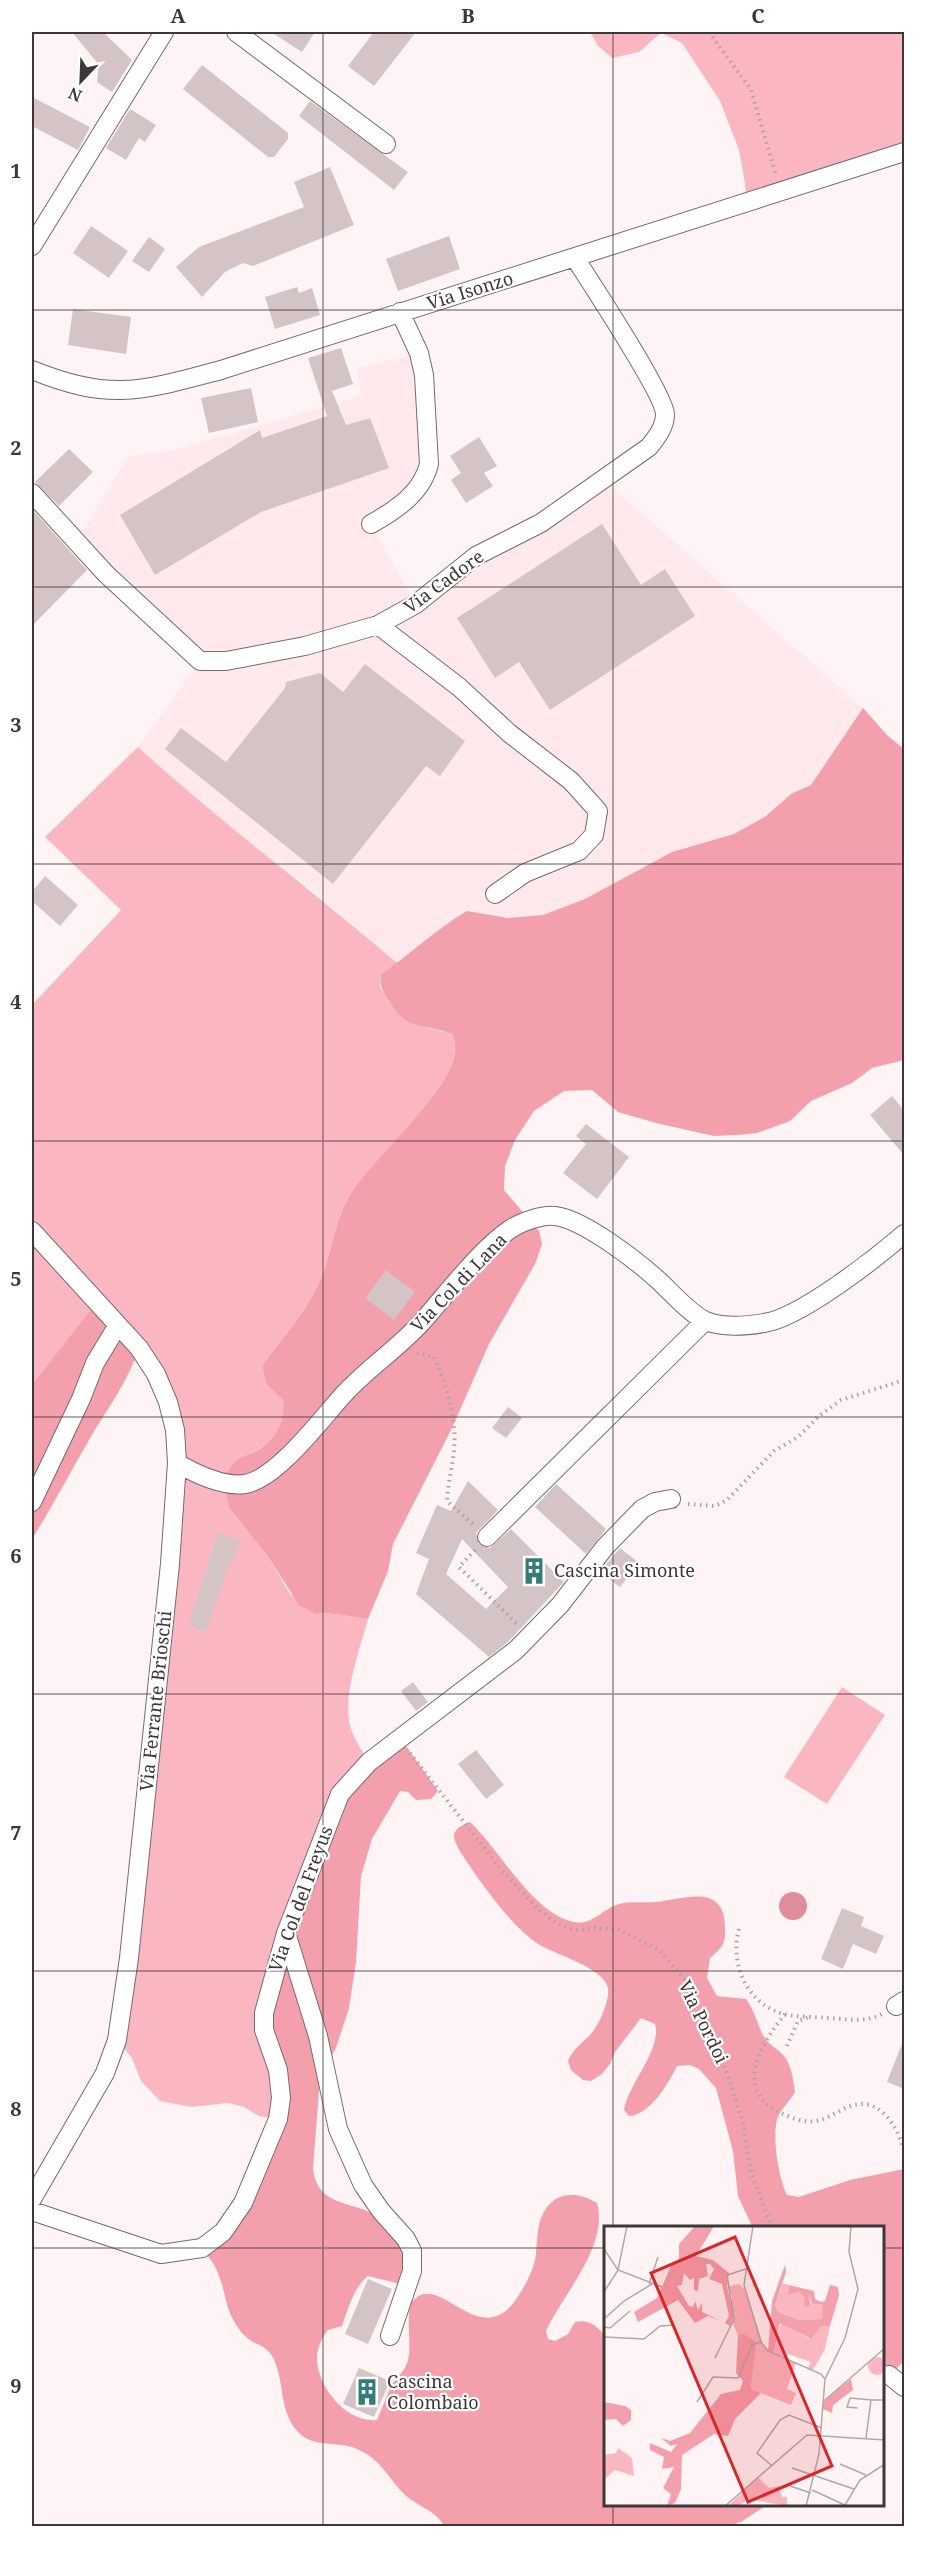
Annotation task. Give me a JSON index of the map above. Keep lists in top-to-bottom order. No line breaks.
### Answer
{"streets":{"street":["Via Isonzo","Via Cadore","Via Col di Lana","Via Ferrante Brioschi","Via Col del Freyus"],"path":["Via Pordoi"]},"crossings":[["Via Isonzo","Via Cadore"],["Via Col di Lana","Via Ferrante Brioschi"],["Via Col del Freyus","Via Pordoi"]],"places":{"building":["Cascina Simonte","Cascina Colombaio"]},"north":"bottom left","grid":{"columns":["A","B","C"],"rows":["1","2","3","4","5","6","7","8","9"]}}
